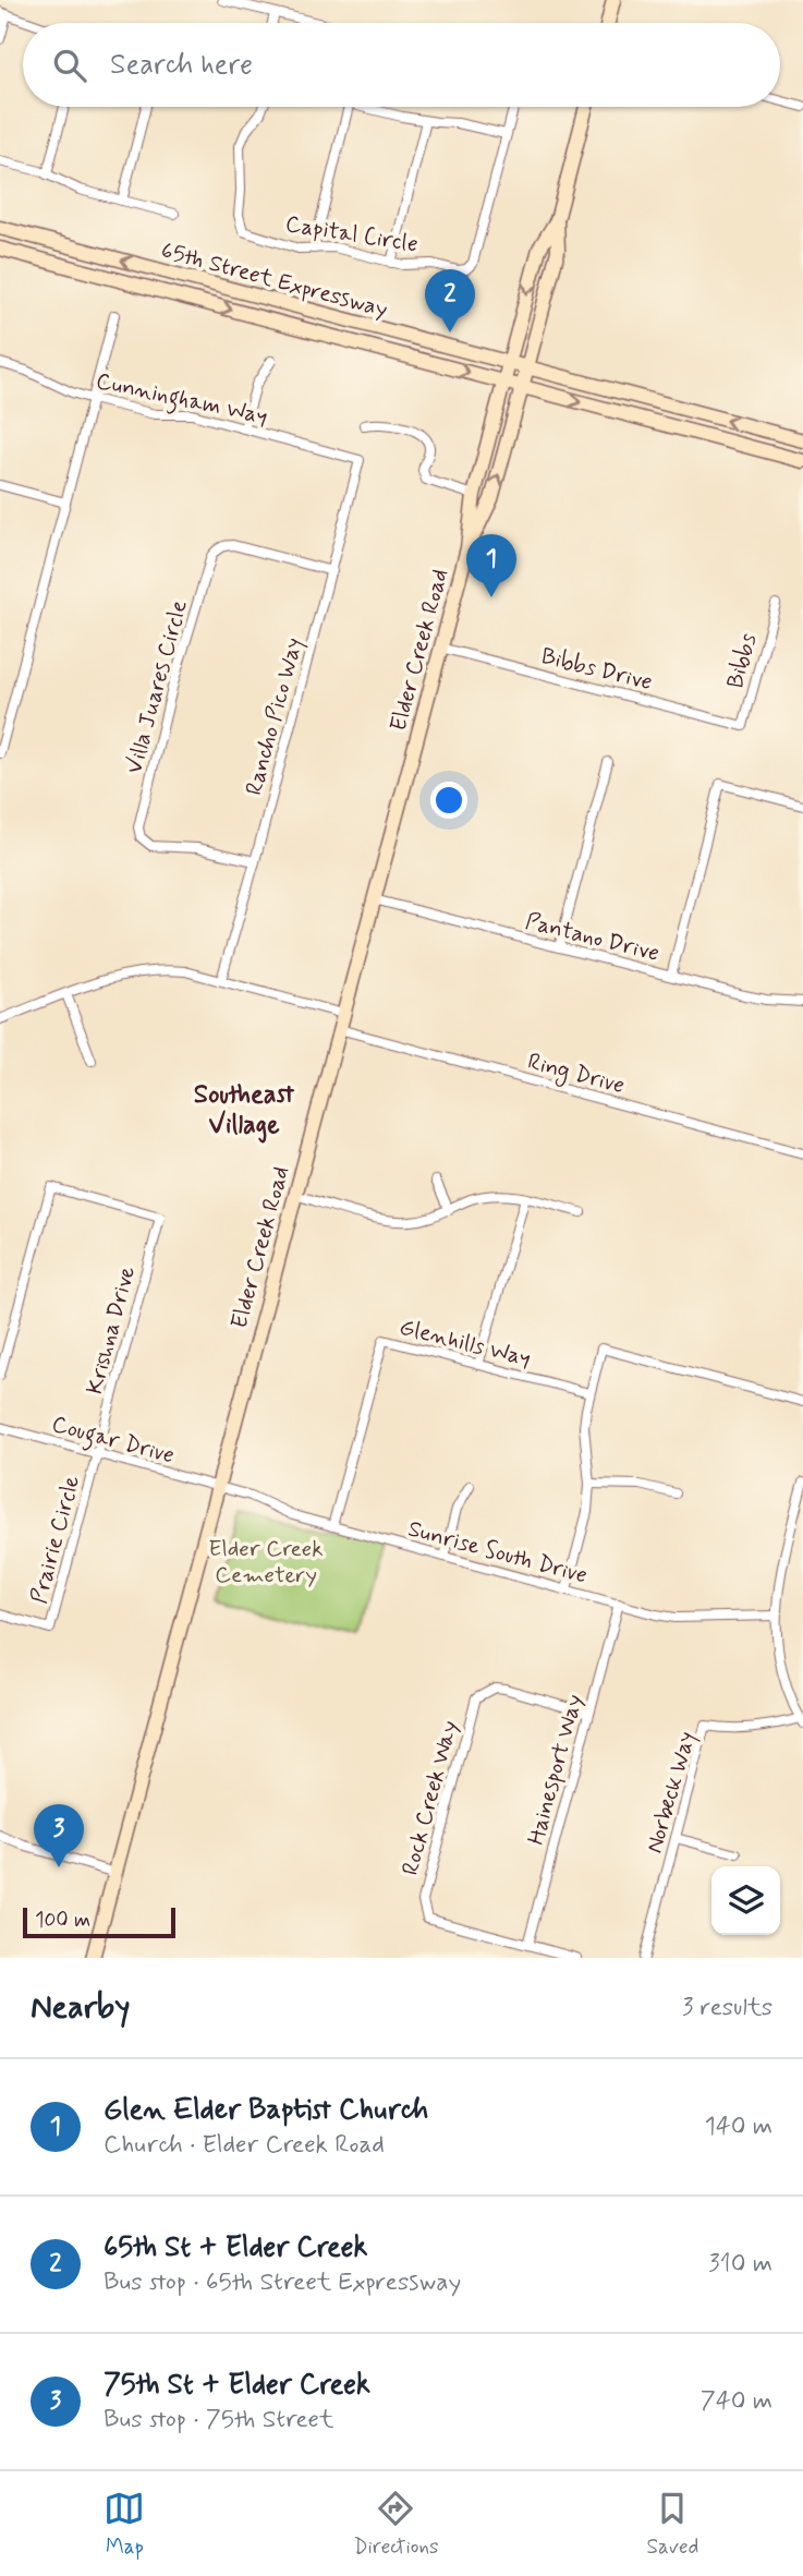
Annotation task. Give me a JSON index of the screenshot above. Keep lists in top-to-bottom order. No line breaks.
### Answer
{"streets":{"main road":["65th Street Expressway","Elder Creek Road"],"street":["Capital Circle","Cunningham Way","Bibbs","Bibbs Drive","Villa Juares Circle","Rancho Pico Way","Pantano Drive","Ring Drive","Krishna Drive","Glenhills Way","Cougar Drive","Prairie Circle","Sunrise South Drive","Hainesport Way","Norbeck Way","Rock Creek Way"]},"crossings":[["65th Street Expressway","Elder Creek Road"],["Cunningham Way","Rancho Pico Way"],["Elder Creek Road","Bibbs Drive"],["Elder Creek Road","Pantano Drive"],["Elder Creek Road","Ring Drive"],["Elder Creek Road","Cougar Drive"],["Elder Creek Road","Sunrise South Drive"],["Bibbs","Bibbs Drive"],["Villa Juares Circle","Rancho Pico Way"],["Krishna Drive","Cougar Drive"],["Krishna Drive","Prairie Circle"],["Glenhills Way","Sunrise South Drive"],["Cougar Drive","Prairie Circle"],["Cougar Drive","Sunrise South Drive"],["Sunrise South Drive","Hainesport Way"],["Hainesport Way","Rock Creek Way"]],"districts":["Southeast Village"],"parks":["Elder Creek Cemetery"],"scale_bar":"100 m","page":{"search":"Search here","pins":["2","1","3"],"scale":"100 m","heading":["Nearby","3 results"],"list":[{"mark":"1","name":"Glen Elder Baptist Church","note":"Church · Elder Creek Road","value":"140 m"},{"mark":"2","name":"65th St + Elder Creek","note":"Bus stop · 65th Street Expressway","value":"310 m"},{"mark":"3","name":"75th St + Elder Creek","note":"Bus stop · 75th Street","value":"740 m"}],"nav":["Map","Directions","Saved"]}}
